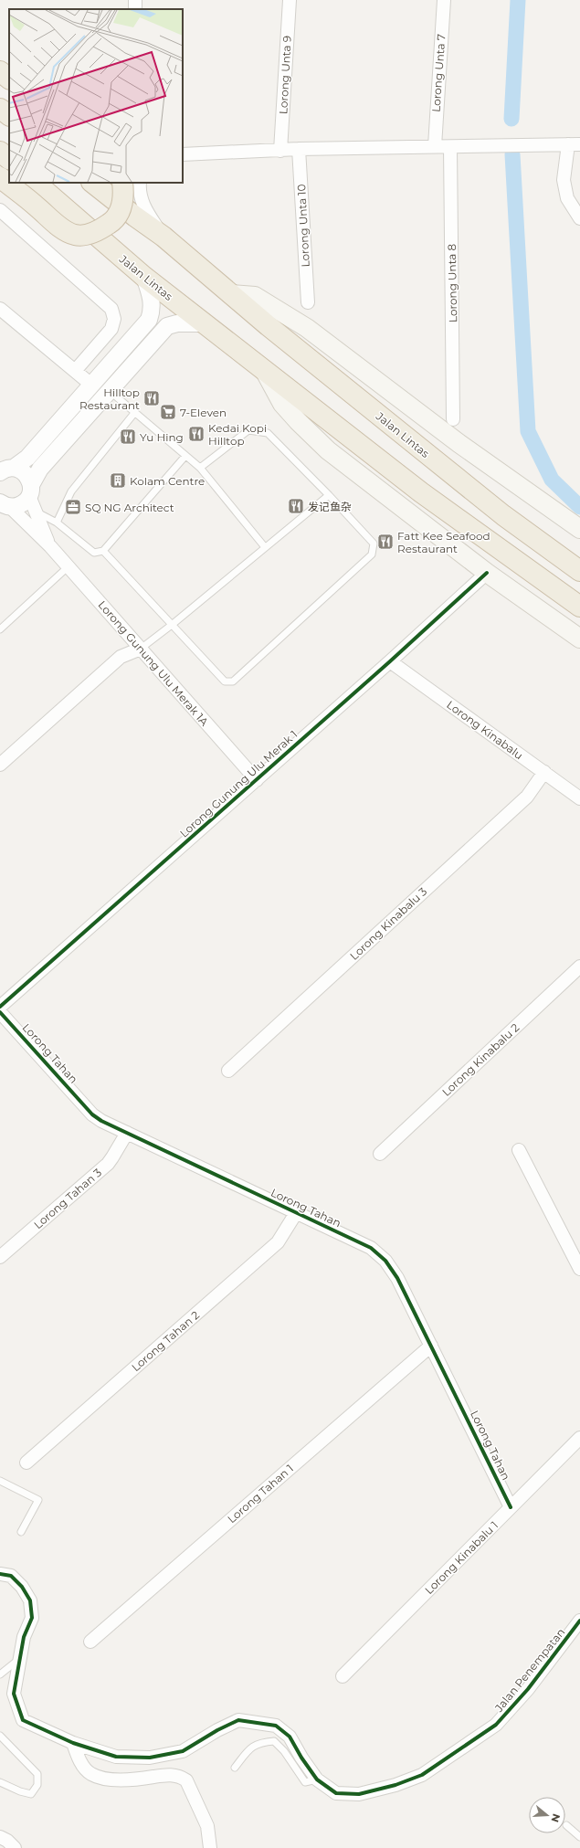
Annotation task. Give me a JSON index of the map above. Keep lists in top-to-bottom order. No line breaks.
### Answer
{"streets":{"highway":["Jalan Lintas"],"street":["Lorong Unta 7","Lorong Unta 9","Lorong Unta 10","Lorong Unta 8","Lorong Gunung Ulu Merak 1A","Lorong Kinabalu","Lorong Gunung Ulu Merak 1","Lorong Kinabalu 3","Lorong Tahan","Lorong Kinabalu 2","Lorong Tahan 3","Lorong Tahan 2","Lorong Tahan 1","Lorong Kinabalu 1","Jalan Penempatan"]},"crossings":[["Jalan Lintas","Lorong Gunung Ulu Merak 1"],["Lorong Gunung Ulu Merak 1A","Lorong Gunung Ulu Merak 1"],["Lorong Kinabalu","Lorong Gunung Ulu Merak 1"],["Lorong Kinabalu","Lorong Kinabalu 3"],["Lorong Tahan","Lorong Tahan 3"],["Lorong Tahan","Lorong Tahan 2"],["Lorong Tahan","Lorong Tahan 1"],["Lorong Tahan","Lorong Kinabalu 1"]],"places":{"restaurant":["Hilltop Restaurant","Kedai Kopi Hilltop","Yu Hing","发记鱼杂","Fatt Kee Seafood Restaurant"],"supermarket":["7-Eleven"],"building":["Kolam Centre"],"office":["SQ NG Architect"]},"north":"right"}
